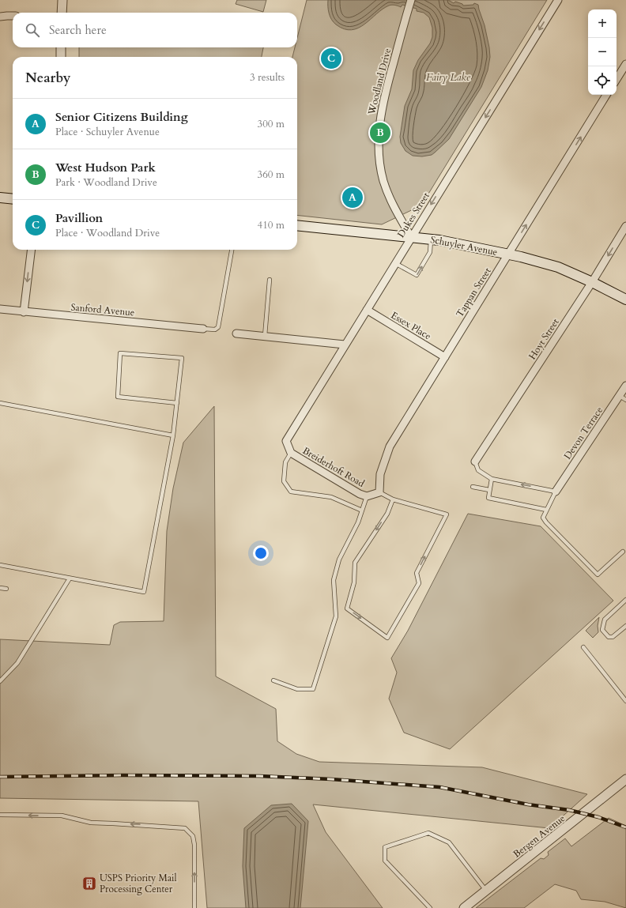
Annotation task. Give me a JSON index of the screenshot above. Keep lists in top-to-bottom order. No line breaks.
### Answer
{"streets":{"main road":["Schuyler Avenue"],"street":["Woodland Drive","Dukes Street","Tappan Street","Sanford Avenue","Essex Place","Hoyt Street","Devon Terrace","Breiderhoft Road","Bergen Avenue"]},"crossings":[["Woodland Drive","Dukes Street"],["Woodland Drive","Schuyler Avenue"],["Dukes Street","Schuyler Avenue"],["Dukes Street","Essex Place"],["Dukes Street","Breiderhoft Road"],["Schuyler Avenue","Tappan Street"],["Schuyler Avenue","Hoyt Street"],["Tappan Street","Essex Place"],["Tappan Street","Breiderhoft Road"]],"one_way":["Dukes Street","Tappan Street"],"water":["Fairy Lake"],"places":{"building":["USPS Priority Mail Processing Center"]},"page":{"map_buttons":["+","−"],"search":"Search here","pins":["C","B","A"],"heading":["Nearby","3 results"],"list":[{"mark":"A","name":"Senior Citizens Building","note":"Place · Schuyler Avenue","value":"300 m"},{"mark":"B","name":"West Hudson Park","note":"Park · Woodland Drive","value":"360 m"},{"mark":"C","name":"Pavillion","note":"Place · Woodland Drive","value":"410 m"}]}}
